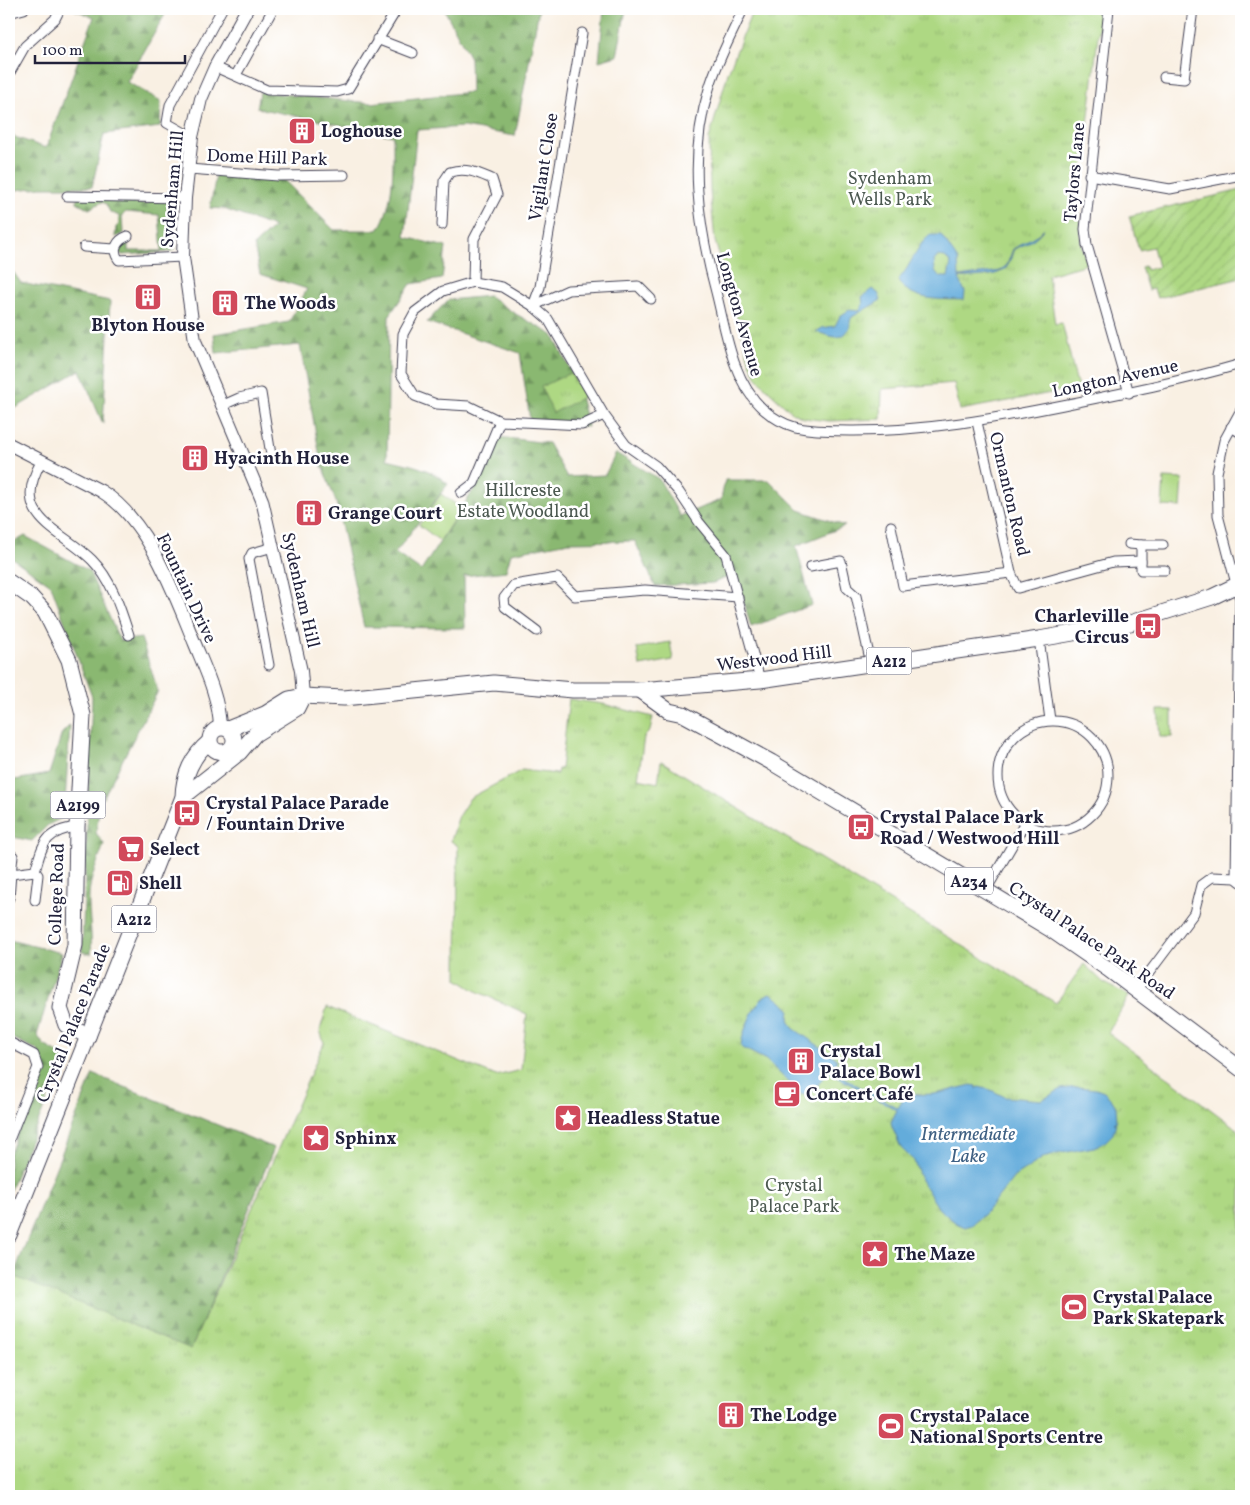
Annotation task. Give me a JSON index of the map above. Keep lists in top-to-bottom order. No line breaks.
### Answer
{"streets":{"main road":["Westwood Hill","A212","A2199","A234","College Road","Crystal Palace Park Road","Crystal Palace Parade"],"street":["Dome Hill Park","Vigilant Close","Taylors Lane","Sydenham Hill","Longton Avenue","Ormanton Road","Fountain Drive"]},"crossings":[["Dome Hill Park","Sydenham Hill"],["Taylors Lane","Longton Avenue"],["Sydenham Hill","Westwood Hill"],["Sydenham Hill","A212"],["Longton Avenue","Ormanton Road"],["Fountain Drive","Westwood Hill"],["Fountain Drive","A212"],["Fountain Drive","Crystal Palace Parade"],["Westwood Hill","A212"],["Westwood Hill","A234"],["Westwood Hill","Crystal Palace Park Road"],["Westwood Hill","Crystal Palace Parade"],["A212","Crystal Palace Parade"],["A234","Crystal Palace Park Road"],["College Road","Crystal Palace Parade"]],"water":["Intermediate Lake"],"parks":["Sydenham Wells Park","Hillcreste Estate Woodland","Crystal Palace Park"],"places":{"building":["Loghouse","Blyton House","The Woods","Hyacinth House","Grange Court","Crystal Palace Bowl","The Lodge"],"bus stop":["Charleville Circus","Crystal Palace Parade / Fountain Drive","Crystal Palace Park Road / Westwood Hill"],"supermarket":["Select"],"fuel station":["Shell"],"cafe":["Concert Café"],"place":["Headless Statue","Sphinx","The Maze"],"sports":["Crystal Palace Park Skatepark","Crystal Palace National Sports Centre"]},"scale_bar":"100 m"}
